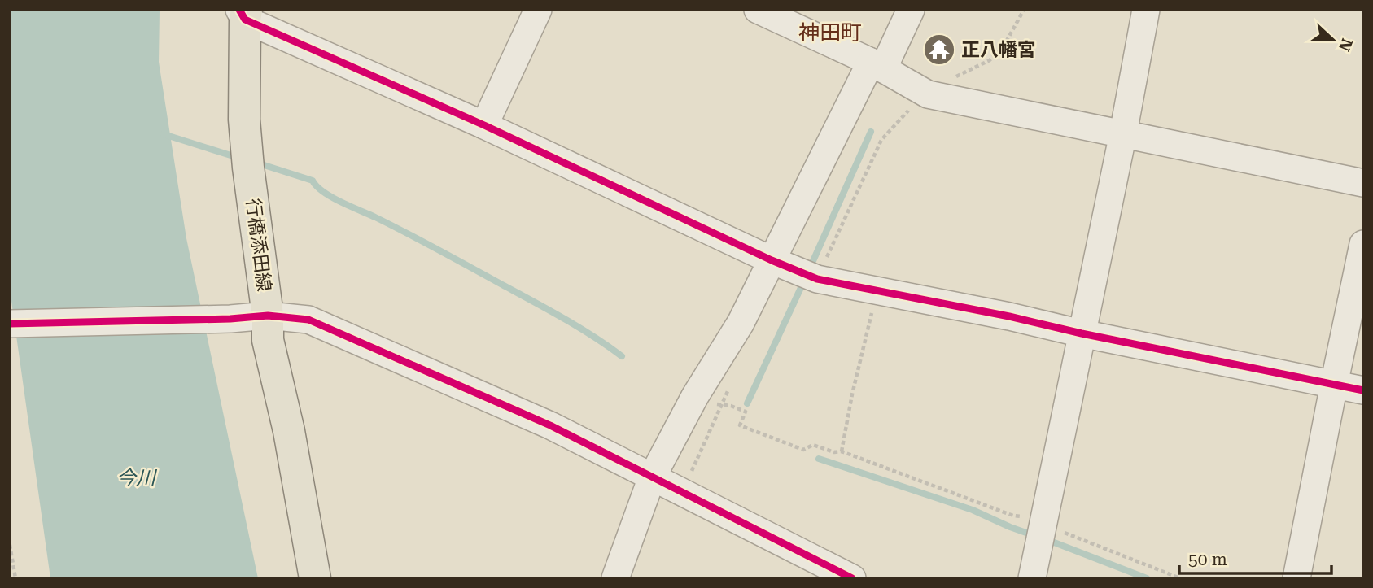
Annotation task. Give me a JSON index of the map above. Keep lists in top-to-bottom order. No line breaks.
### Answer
{"streets":{"main road":["行橋添田線"]},"districts":["神田町"],"water":["今川"],"places":{"temple":["正八幡宮"]},"scale_bar":"50 m","north":"right"}
